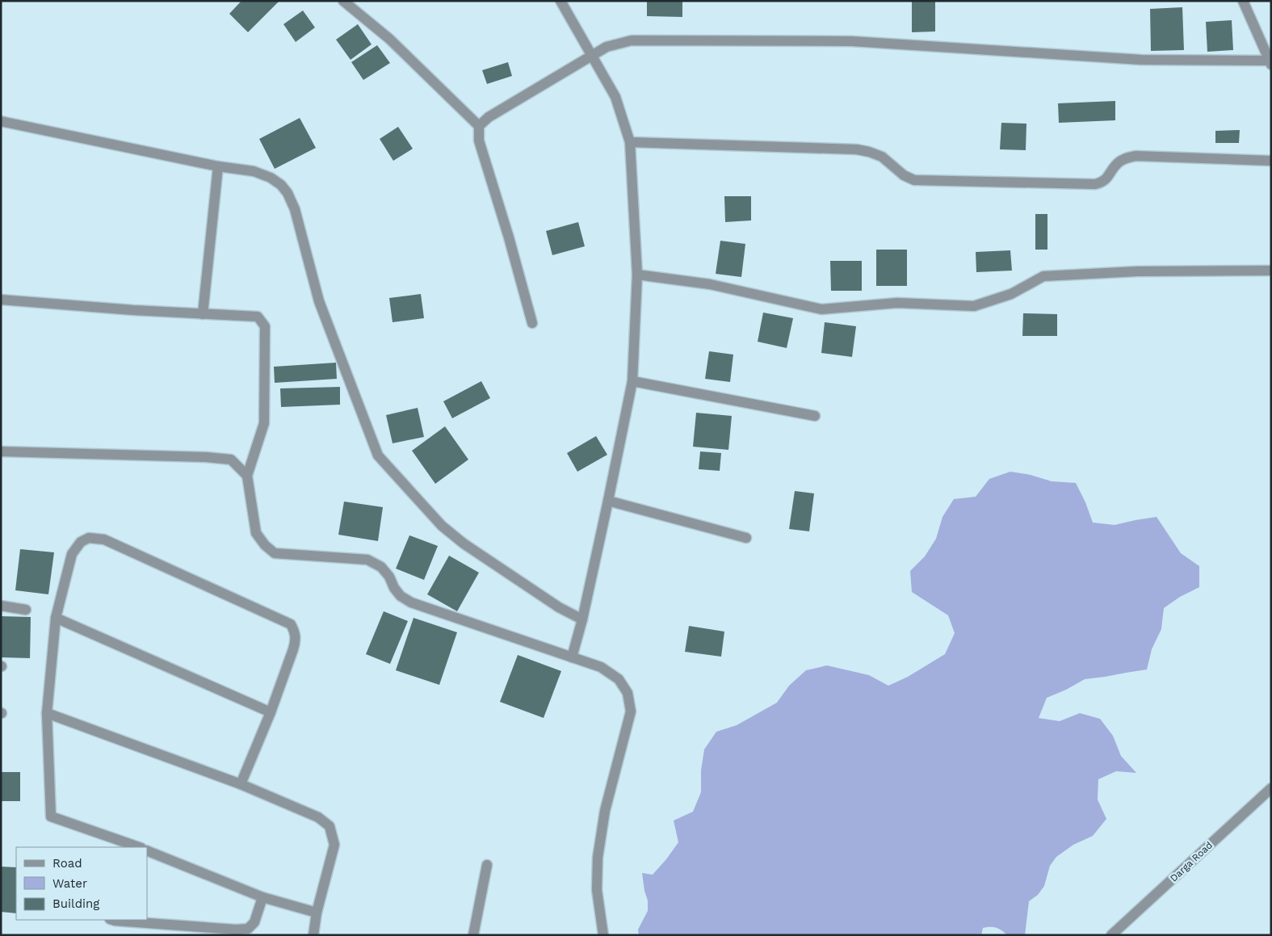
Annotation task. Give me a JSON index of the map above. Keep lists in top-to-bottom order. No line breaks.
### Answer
{"streets":{"street":["Darga Road"]},"legend":["Road","Water","Building"]}
